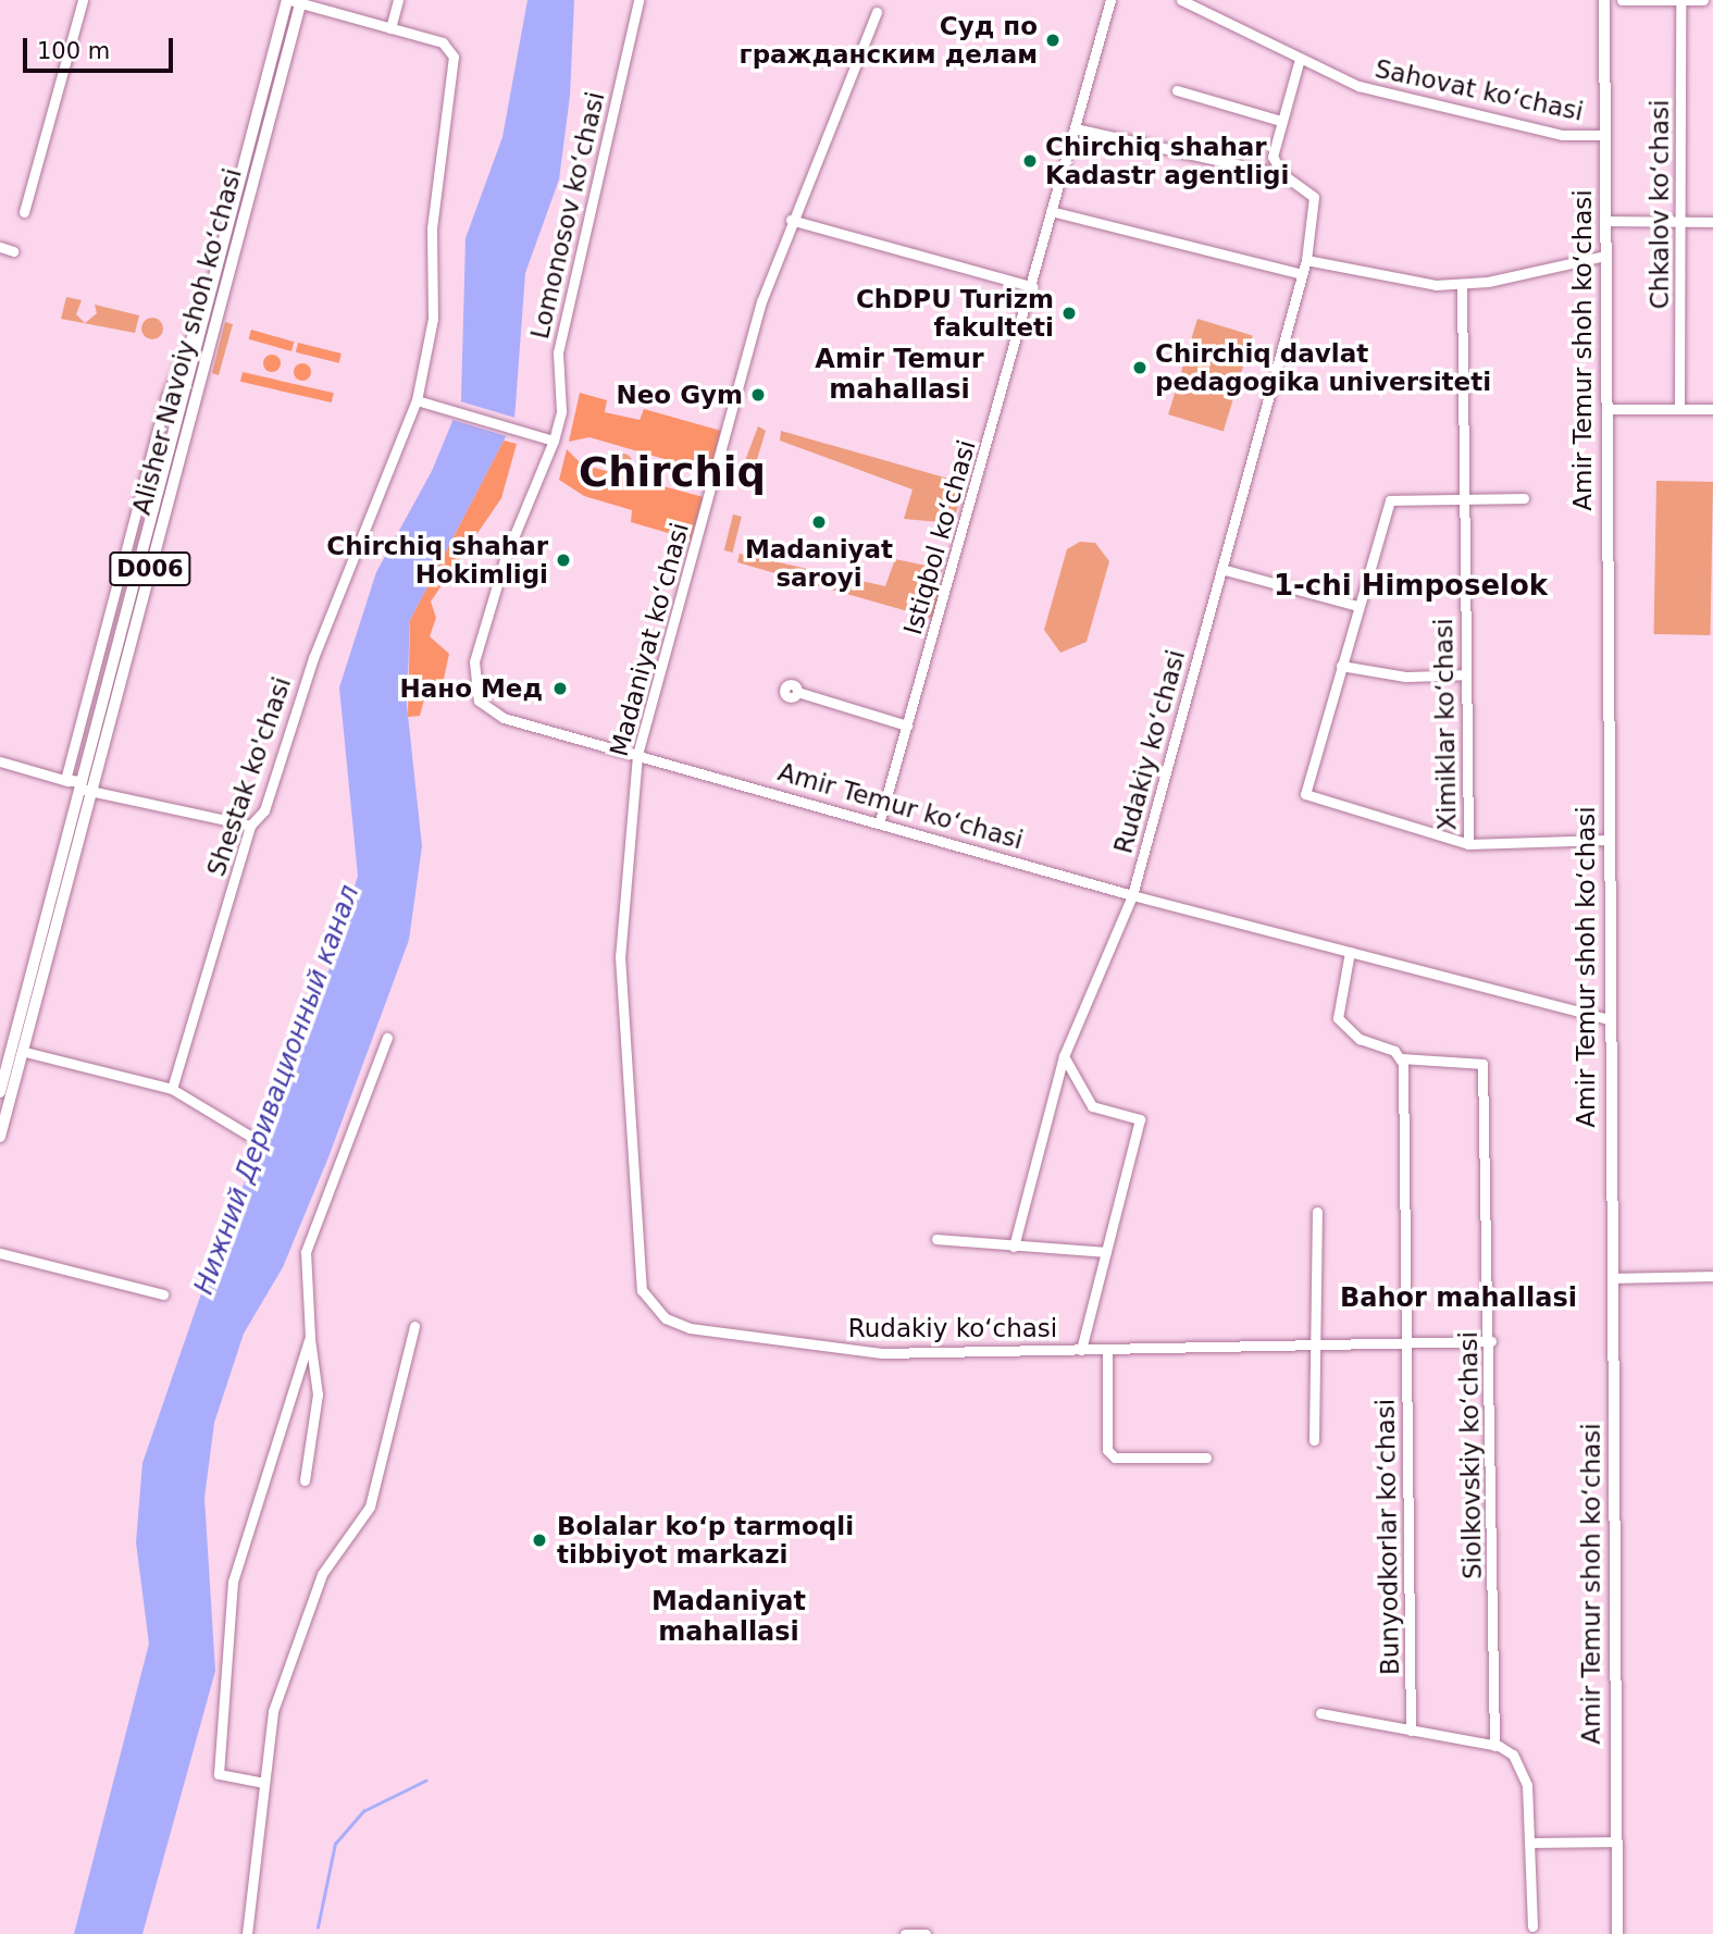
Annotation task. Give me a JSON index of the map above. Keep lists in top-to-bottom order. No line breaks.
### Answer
{"streets":{"main road":["Alisher Navoiy shoh koʻchasi","Amir Temur shoh ko‘chasi","D006"],"street":["Sahovat ko‘chasi","Chkalov ko‘chasi","Lomonosov ko‘chasi","Istiqbol ko‘chasi","Madaniyat ko‘chasi","Ximiklar ko‘chasi","Rudakiy ko‘chasi","Shestak ko'chasi","Amir Temur ko‘chasi","Siolkovskiy ko‘chasi","Bunyodkorlar ko‘chasi"]},"crossings":[["Sahovat ko‘chasi","Amir Temur shoh ko‘chasi"],["Lomonosov ko‘chasi","Amir Temur ko‘chasi"],["Alisher Navoiy shoh koʻchasi","Shestak ko'chasi"],["Amir Temur shoh ko‘chasi","Amir Temur ko‘chasi"],["Istiqbol ko‘chasi","Amir Temur ko‘chasi"],["Madaniyat ko‘chasi","Rudakiy ko‘chasi"],["Madaniyat ko‘chasi","Amir Temur ko‘chasi"],["Rudakiy ko‘chasi","Amir Temur ko‘chasi"],["Siolkovskiy ko‘chasi","Bunyodkorlar ko‘chasi"]],"districts":["Amir Temur mahallasi","Chirchiq","1-chi Himposelok","Bahor mahallasi","Madaniyat mahallasi"],"water":["Нижний Деривационный канал"],"places":["Суд по гражданским делам","Chirchiq shahar Kadastr agentligi","ChDPU Turizm fakulteti","Chirchiq davlat pedagogika universiteti","Neo Gym","Madaniyat saroyi","Chirchiq shahar Hokimligi","Нано Мед","Bolalar ko‘p tarmoqli tibbiyot markazi"],"scale_bar":"100 m"}
